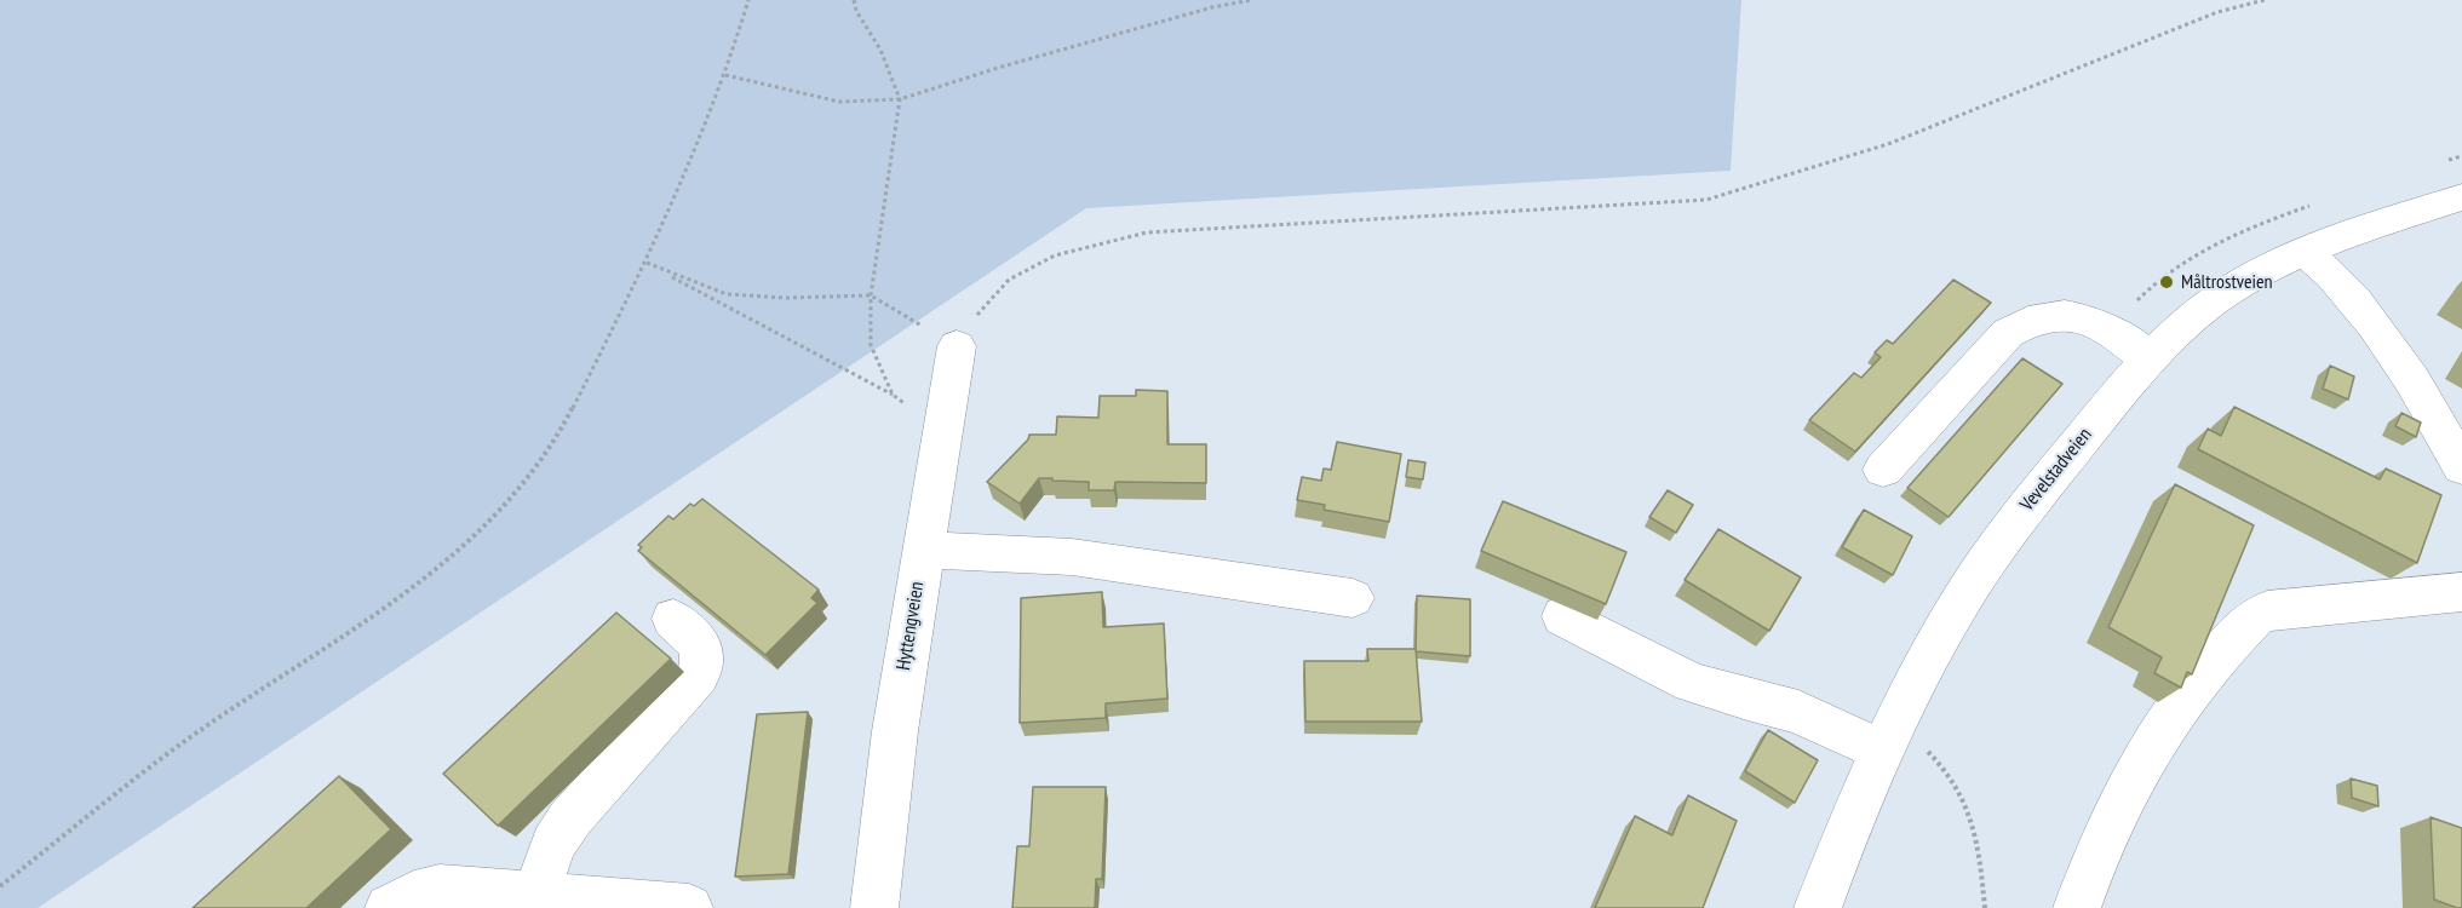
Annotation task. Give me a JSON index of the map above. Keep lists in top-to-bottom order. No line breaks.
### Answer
{"streets":{"street":["Vevelstadveien","Hyttengveien"]},"places":["Måltrostveien"]}
